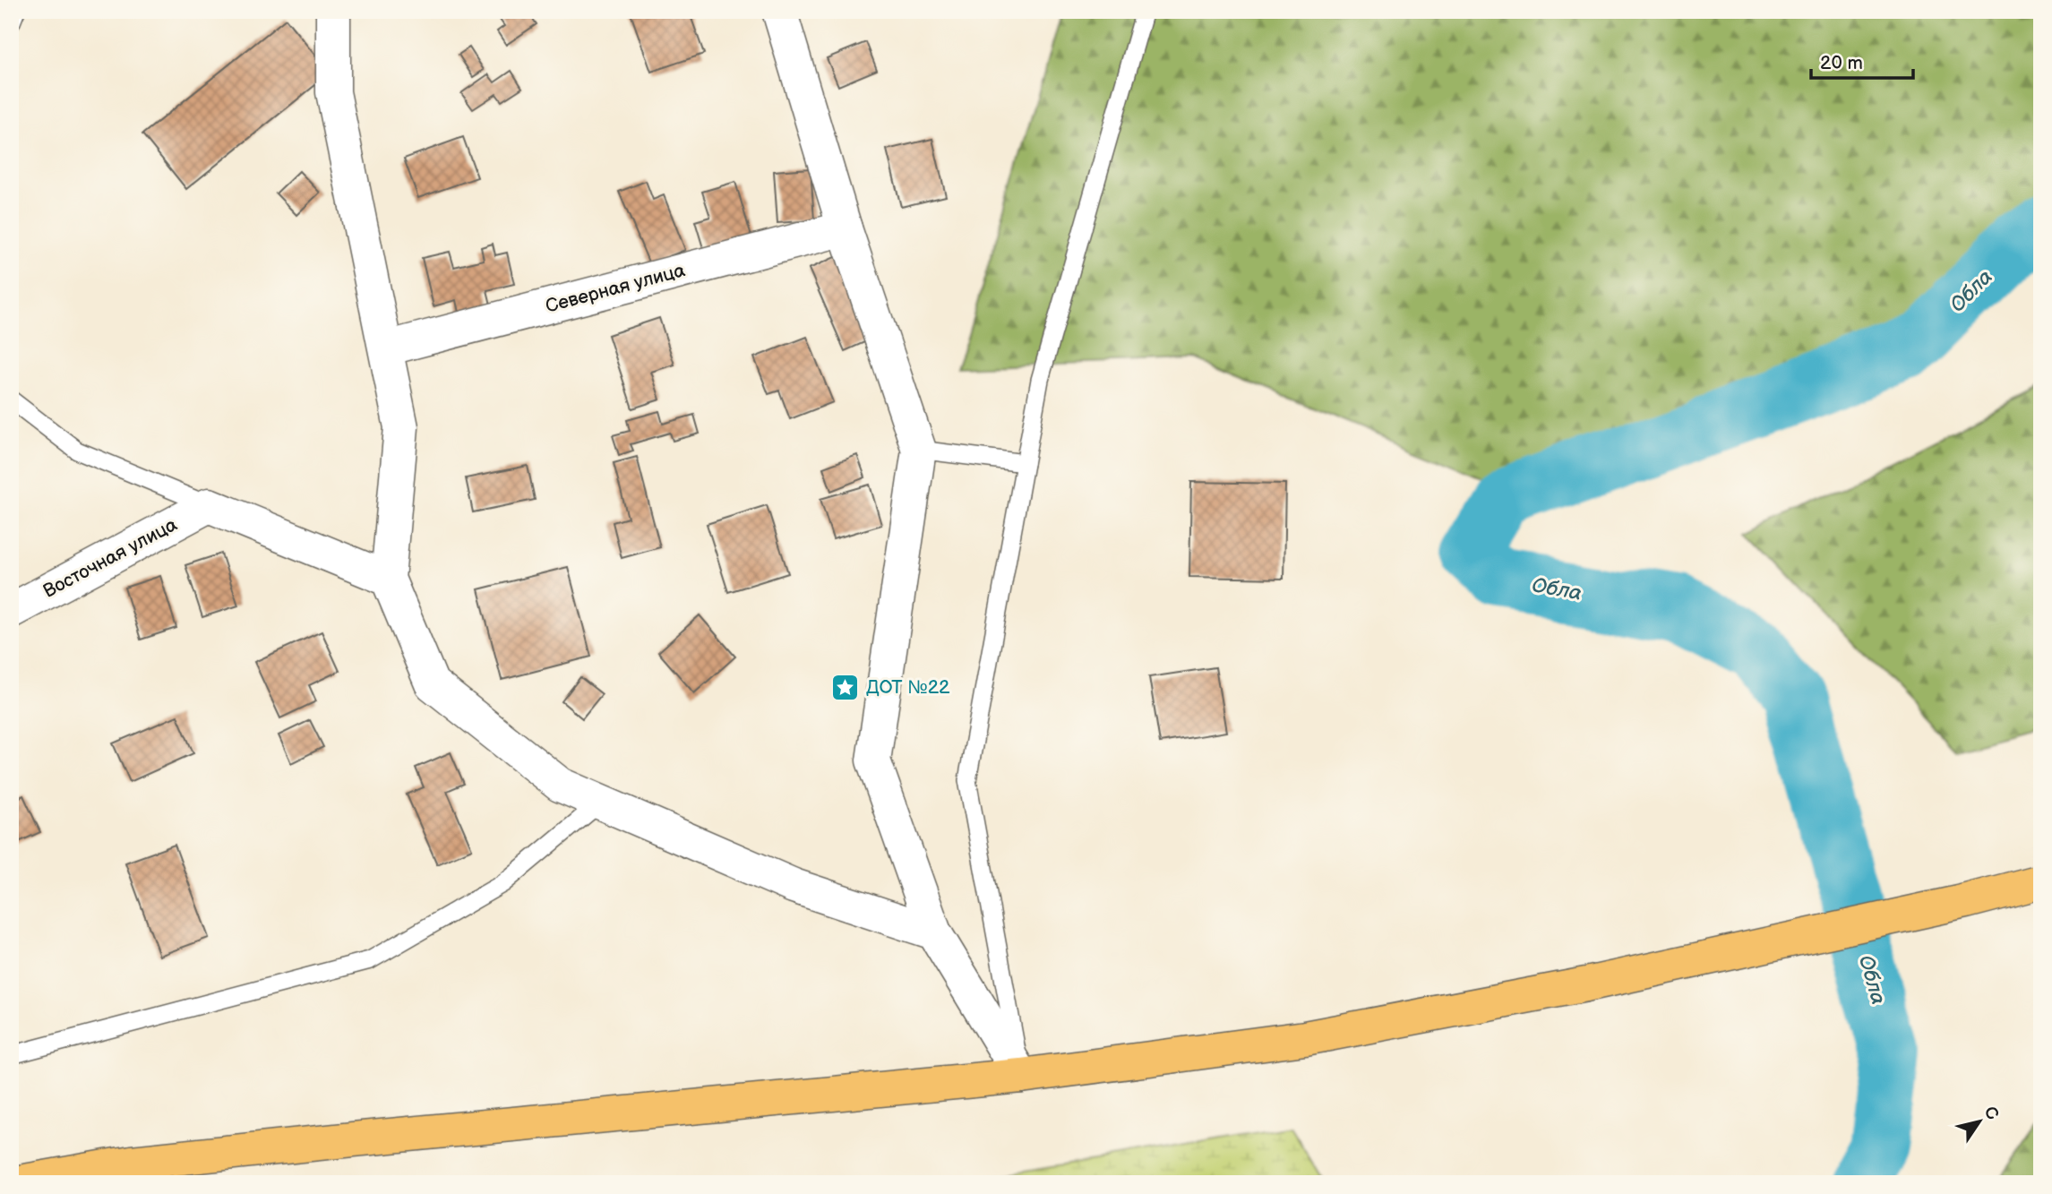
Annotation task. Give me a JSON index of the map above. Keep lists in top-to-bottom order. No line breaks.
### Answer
{"streets":{"street":["Северная улица","Восточная улица"]},"water":["Обла"],"places":{"place":["ДОТ №22"]},"scale_bar":"20 m","north":"top right"}
